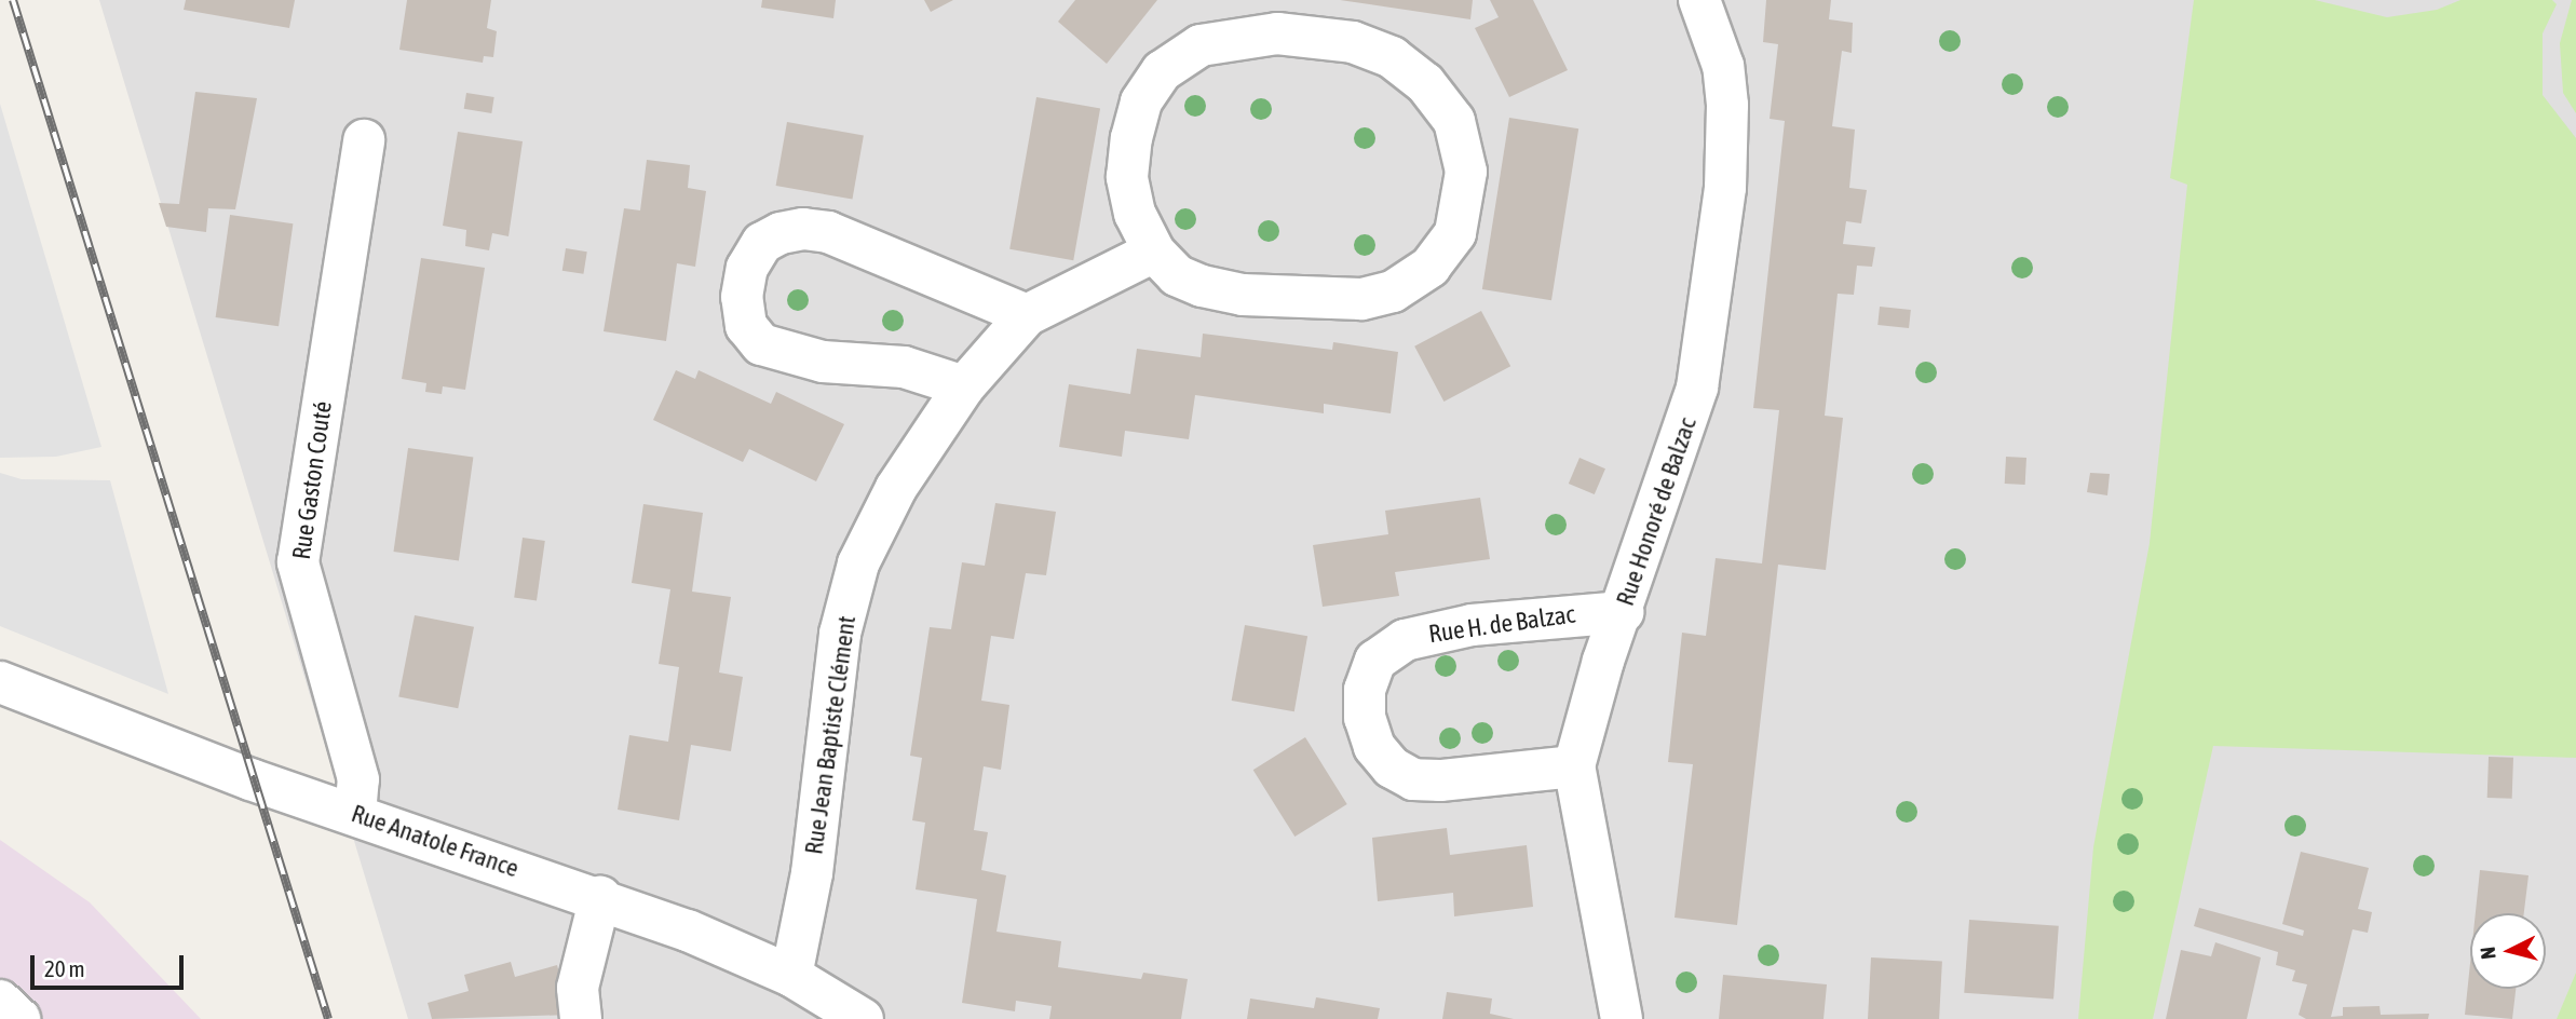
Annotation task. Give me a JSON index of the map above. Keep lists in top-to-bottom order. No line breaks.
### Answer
{"streets":{"street":["Rue Gaston Couté","Rue Honoré de Balzac","Rue H. de Balzac","Rue Jean Baptiste Clément","Rue Anatole France"]},"crossings":[["Rue Gaston Couté","Rue Anatole France"],["Rue Honoré de Balzac","Rue H. de Balzac"],["Rue Jean Baptiste Clément","Rue Anatole France"]],"scale_bar":"20 m","north":"left"}
